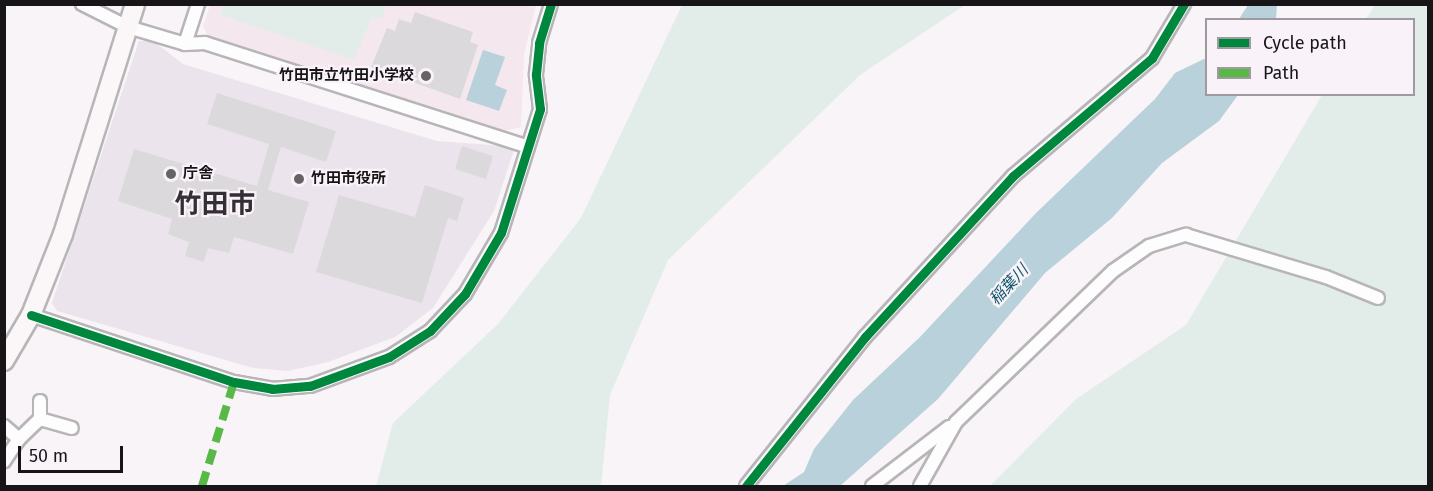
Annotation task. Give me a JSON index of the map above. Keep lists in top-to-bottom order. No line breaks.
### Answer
{"districts":["竹田市"],"water":["稲葉川"],"places":["竹田市立竹田小学校","庁舎","竹田市役所"],"legend":["Cycle path","Path"],"scale_bar":"50 m"}
